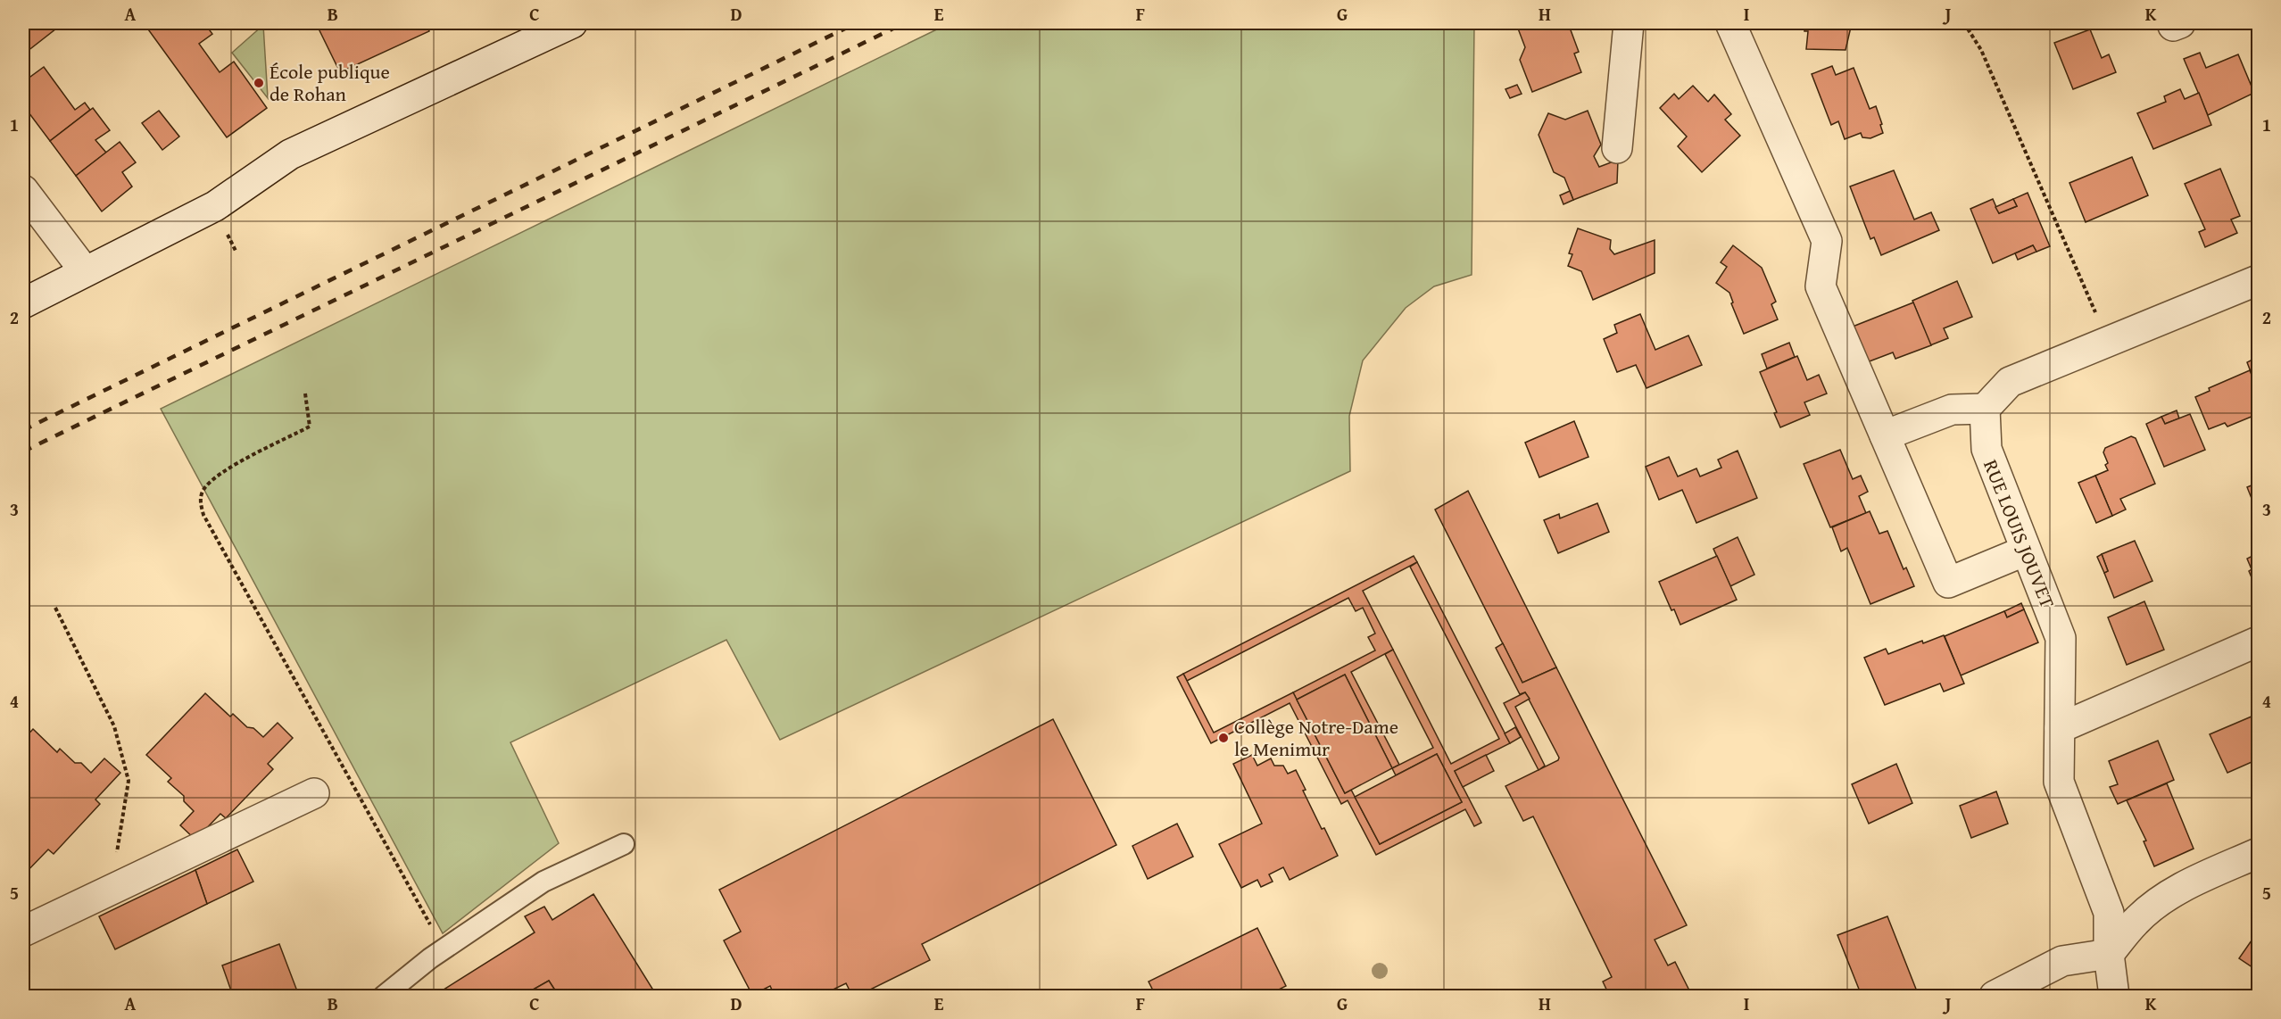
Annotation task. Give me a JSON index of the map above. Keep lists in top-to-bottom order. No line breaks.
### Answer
{"streets":{"street":["RUE LOUIS JOUVET"]},"places":["École publique de Rohan","Collège Notre-Dame le Menimur"],"grid":{"columns":["A","B","C","D","E","F","G","H","I","J","K"],"rows":["1","2","3","4","5"]}}
